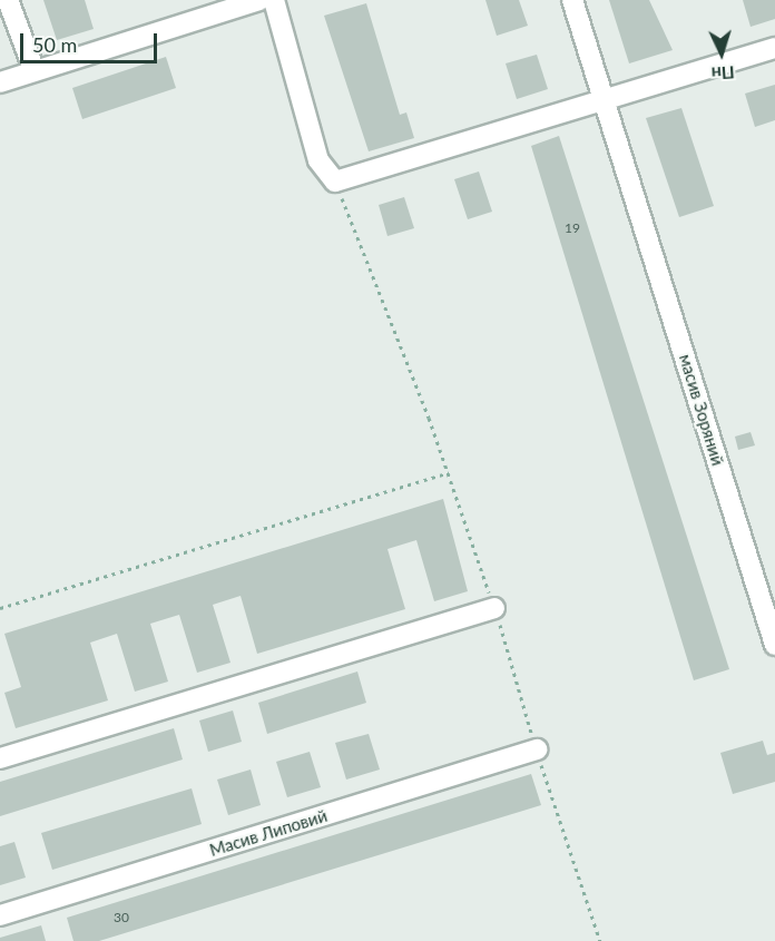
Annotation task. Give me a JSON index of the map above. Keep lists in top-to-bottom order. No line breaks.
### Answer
{"streets":{"street":["масив Зоряний","Масив Липовий"]},"house_numbers":["19","30"],"scale_bar":"50 m","north":"bottom"}
